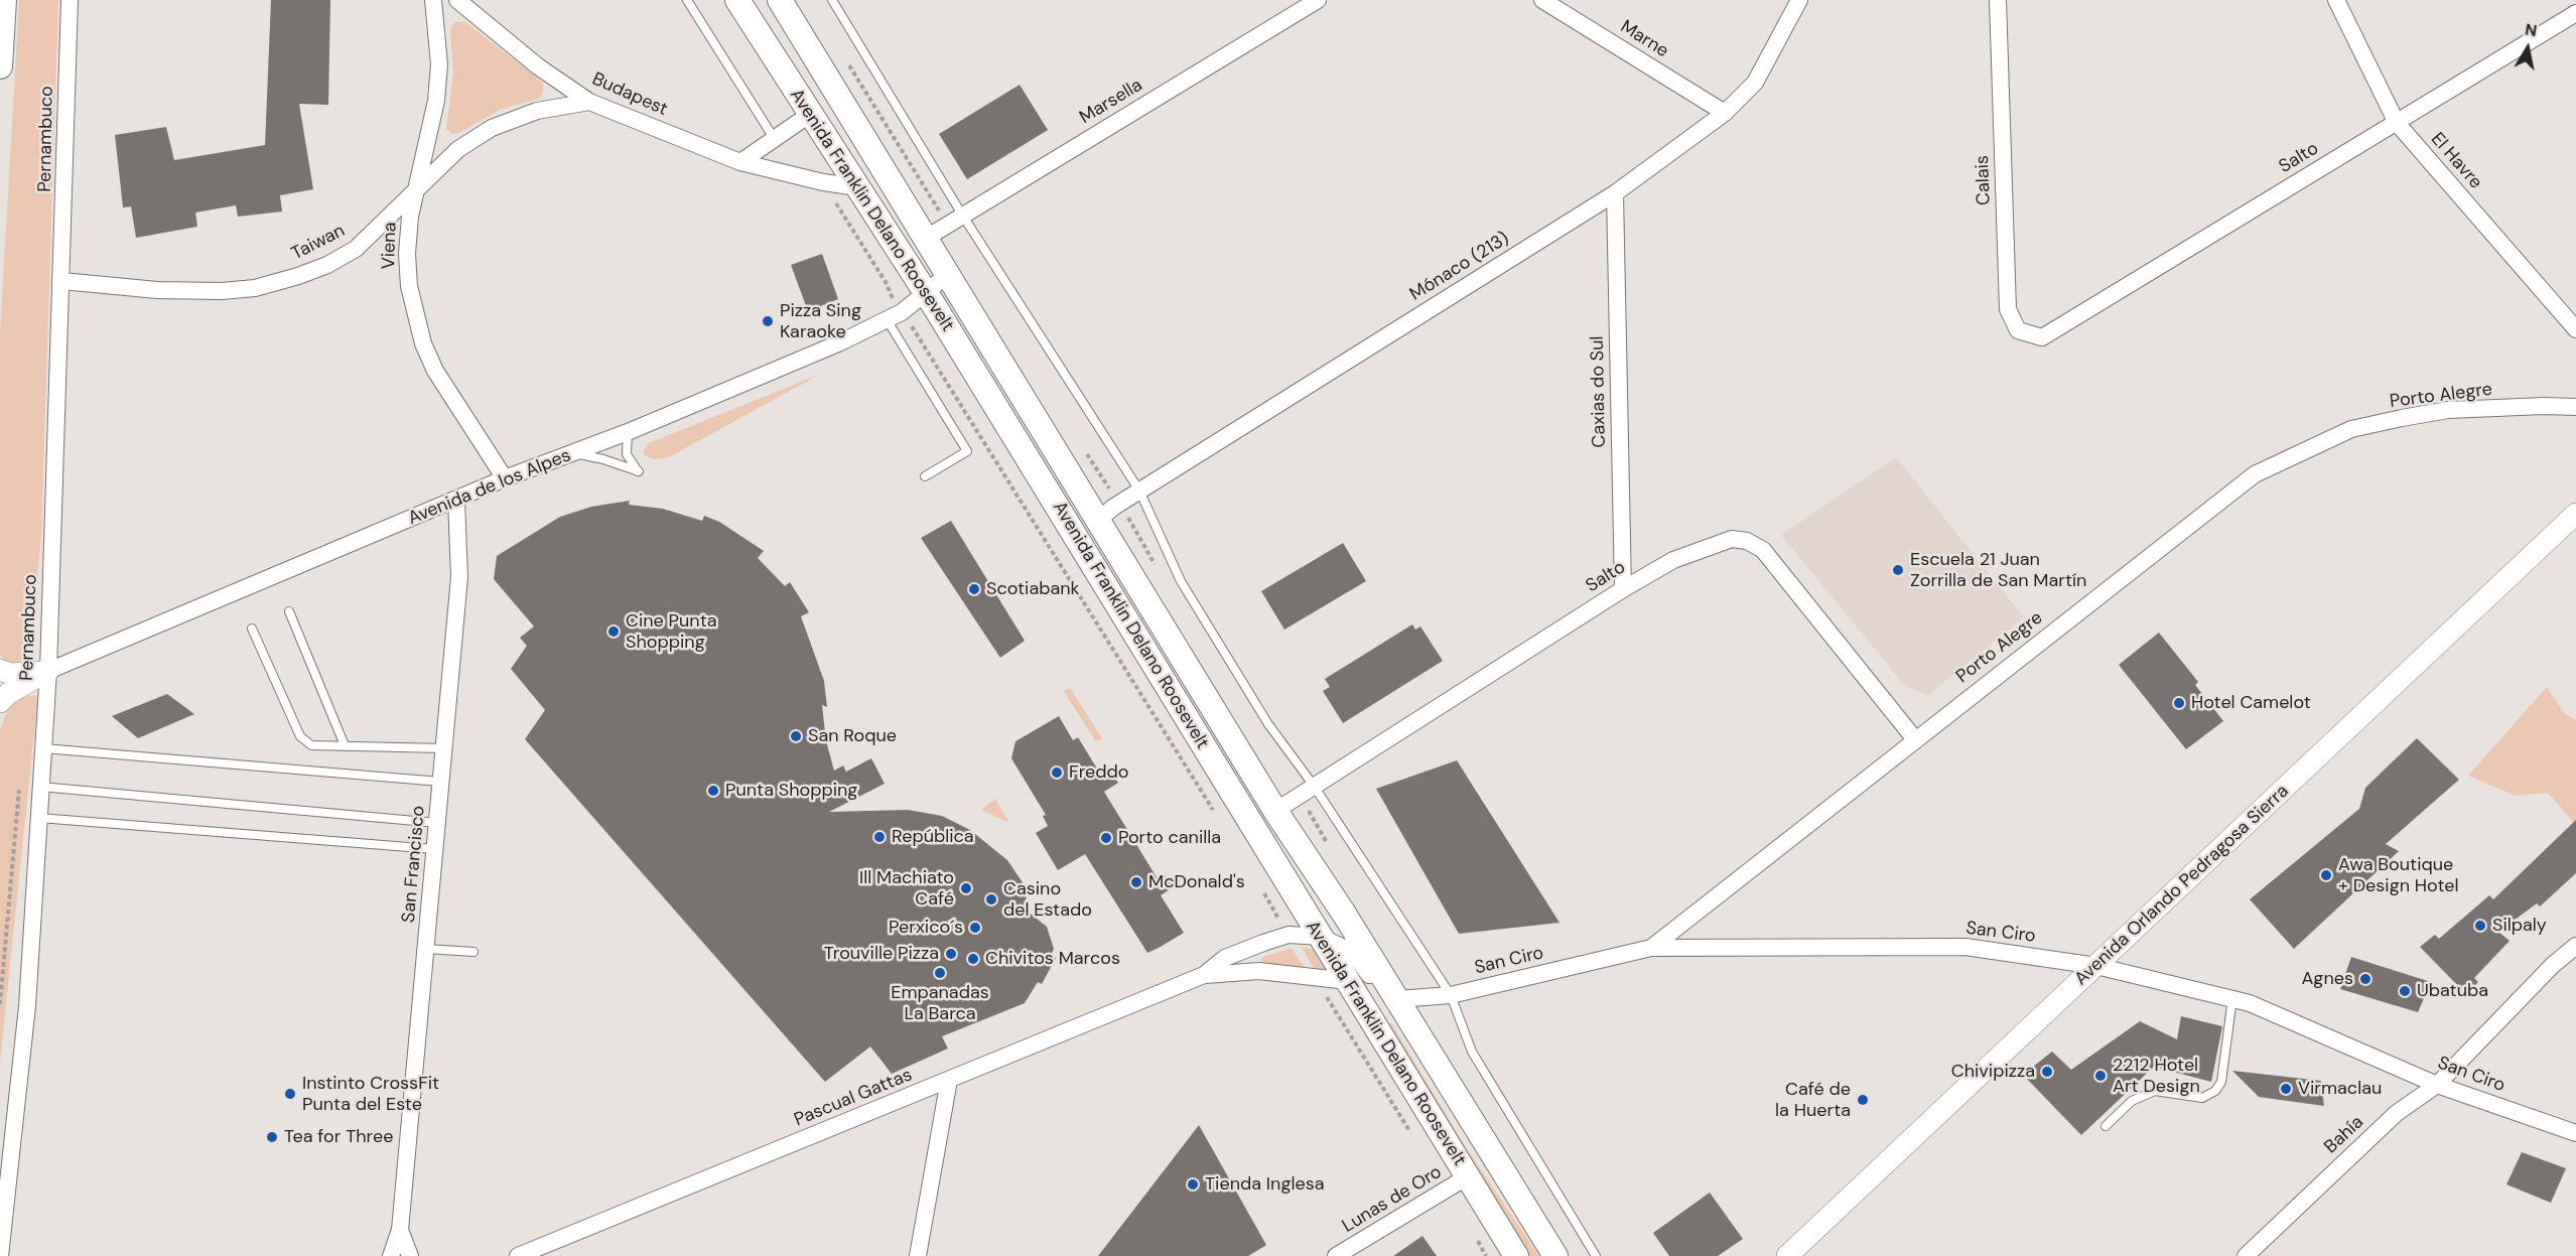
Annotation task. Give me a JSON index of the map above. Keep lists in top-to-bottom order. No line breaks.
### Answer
{"streets":{"main road":["Avenida Franklin Delano Roosevelt"],"street":["Marne","Budapest","Marsella","Pernambuco","Salto","El Havre","Calais","Taiwan","Viena","Mónaco (213)","Caxias do Sul","Porto Alegre","Avenida de los Alpes","San Francisco","Avenida Orlando Pedragosa Sierra","San Ciro","Pascual Gattas","Bahía","Lunas de Oro"]},"crossings":[["Marne","Mónaco (213)"],["Budapest","Avenida Franklin Delano Roosevelt"],["Marsella","Avenida Franklin Delano Roosevelt"],["Pernambuco","Taiwan"],["Pernambuco","Avenida de los Alpes"],["Salto","El Havre"],["Salto","Calais"],["Salto","Avenida Franklin Delano Roosevelt"],["Salto","Caxias do Sul"],["Salto","Porto Alegre"],["Avenida Franklin Delano Roosevelt","Mónaco (213)"],["Avenida Franklin Delano Roosevelt","Avenida de los Alpes"],["Avenida Franklin Delano Roosevelt","San Ciro"],["Avenida Franklin Delano Roosevelt","Pascual Gattas"],["Avenida Franklin Delano Roosevelt","Lunas de Oro"],["Taiwan","Viena"],["Viena","Avenida de los Alpes"],["Mónaco (213)","Caxias do Sul"],["Porto Alegre","San Ciro"],["Avenida de los Alpes","San Francisco"],["Avenida Orlando Pedragosa Sierra","San Ciro"],["San Ciro","Bahía"]],"places":["Pizza Sing Karaoke","Escuela 21 Juan Zorrilla de San Martín","Scotiabank","Cine Punta Shopping","Hotel Camelot","San Roque","Freddo","Punta Shopping","República","Porto canilla","Awa Boutique + Design Hotel","McDonald's","Ill Machiato Café","Casino del Estado","Silpaly","Perxico´s","Trouville Pizza","Chivitos Marcos","Empanadas La Barca","Agnes","Ubatuba","Chivipizza","2212 Hotel Art Design","Virmaclau","Instinto CrossFit Punta del Este","Café de la Huerta","Tea for Three","Tienda Inglesa"],"north":"top"}
